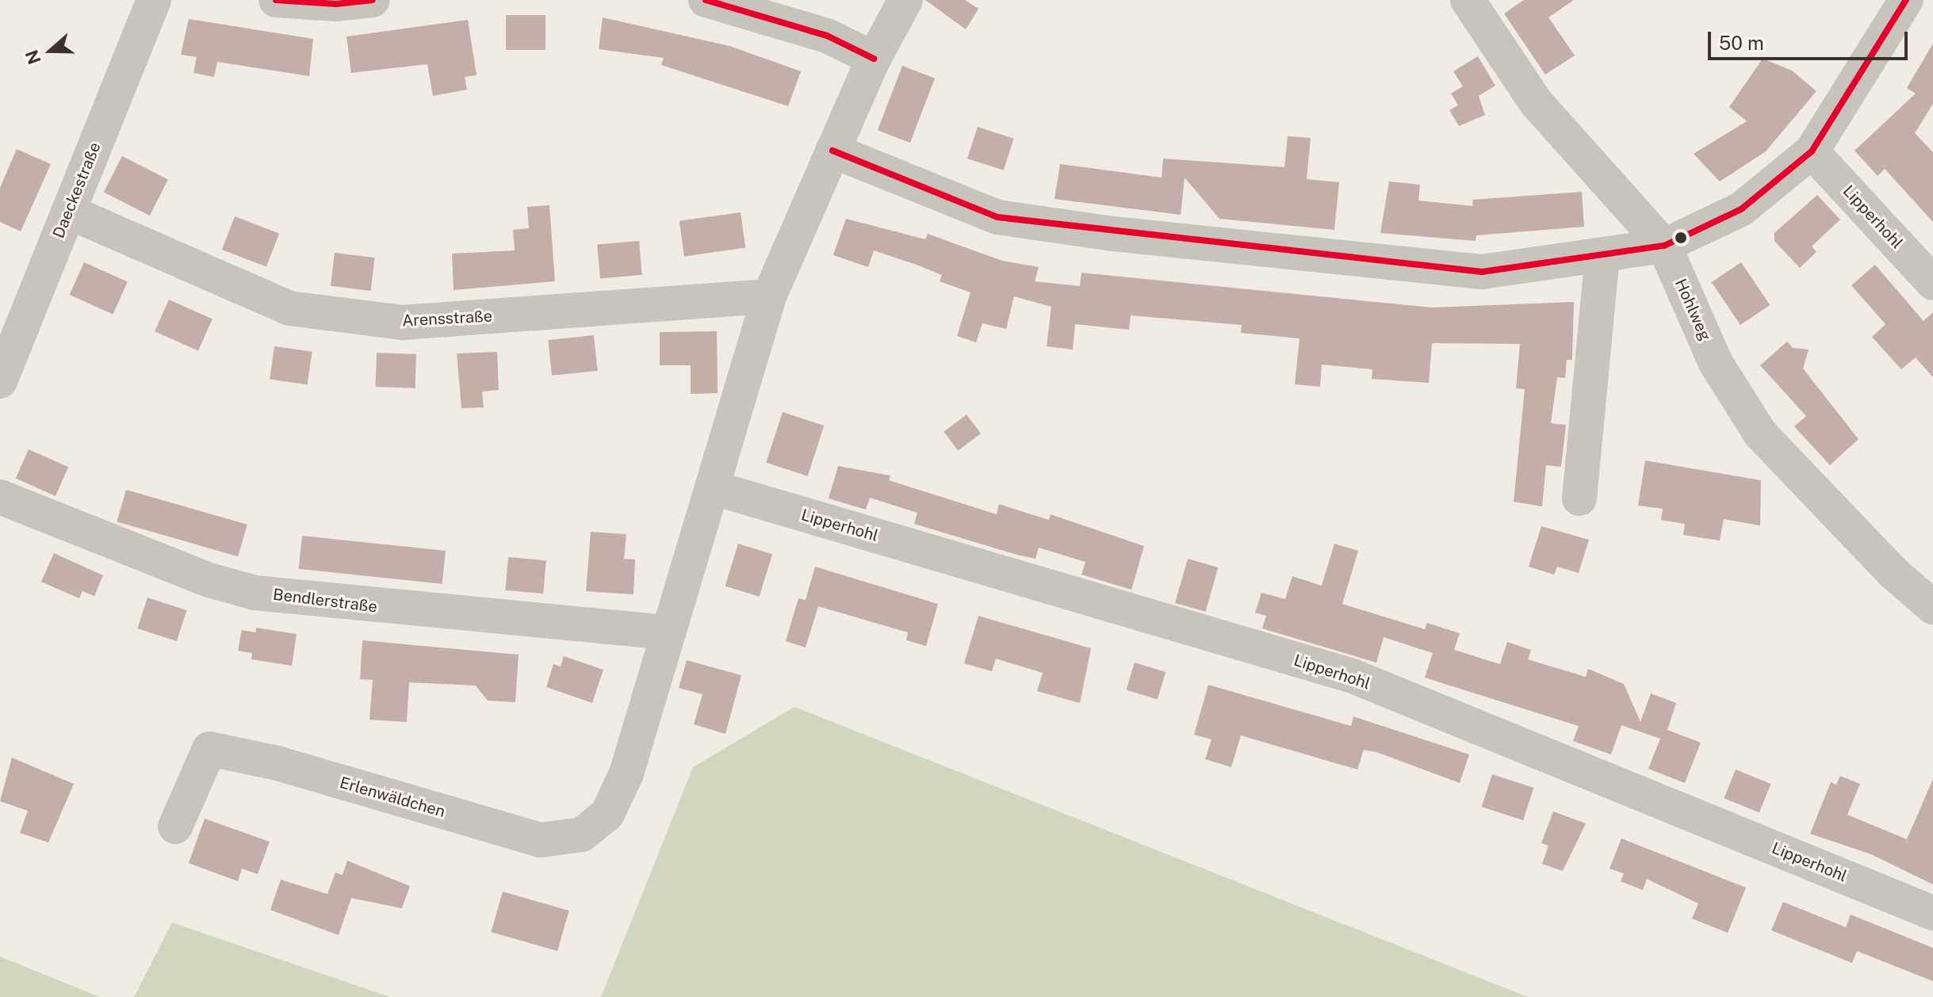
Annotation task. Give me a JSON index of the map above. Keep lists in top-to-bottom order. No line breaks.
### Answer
{"streets":{"street":["Daeckestraße","Lipperhohl","Hohlweg","Arensstraße","Bendlerstraße","Erlenwäldchen"]},"crossings":[["Daeckestraße","Arensstraße"],["Bendlerstraße","Erlenwäldchen"]],"scale_bar":"50 m","north":"left"}
